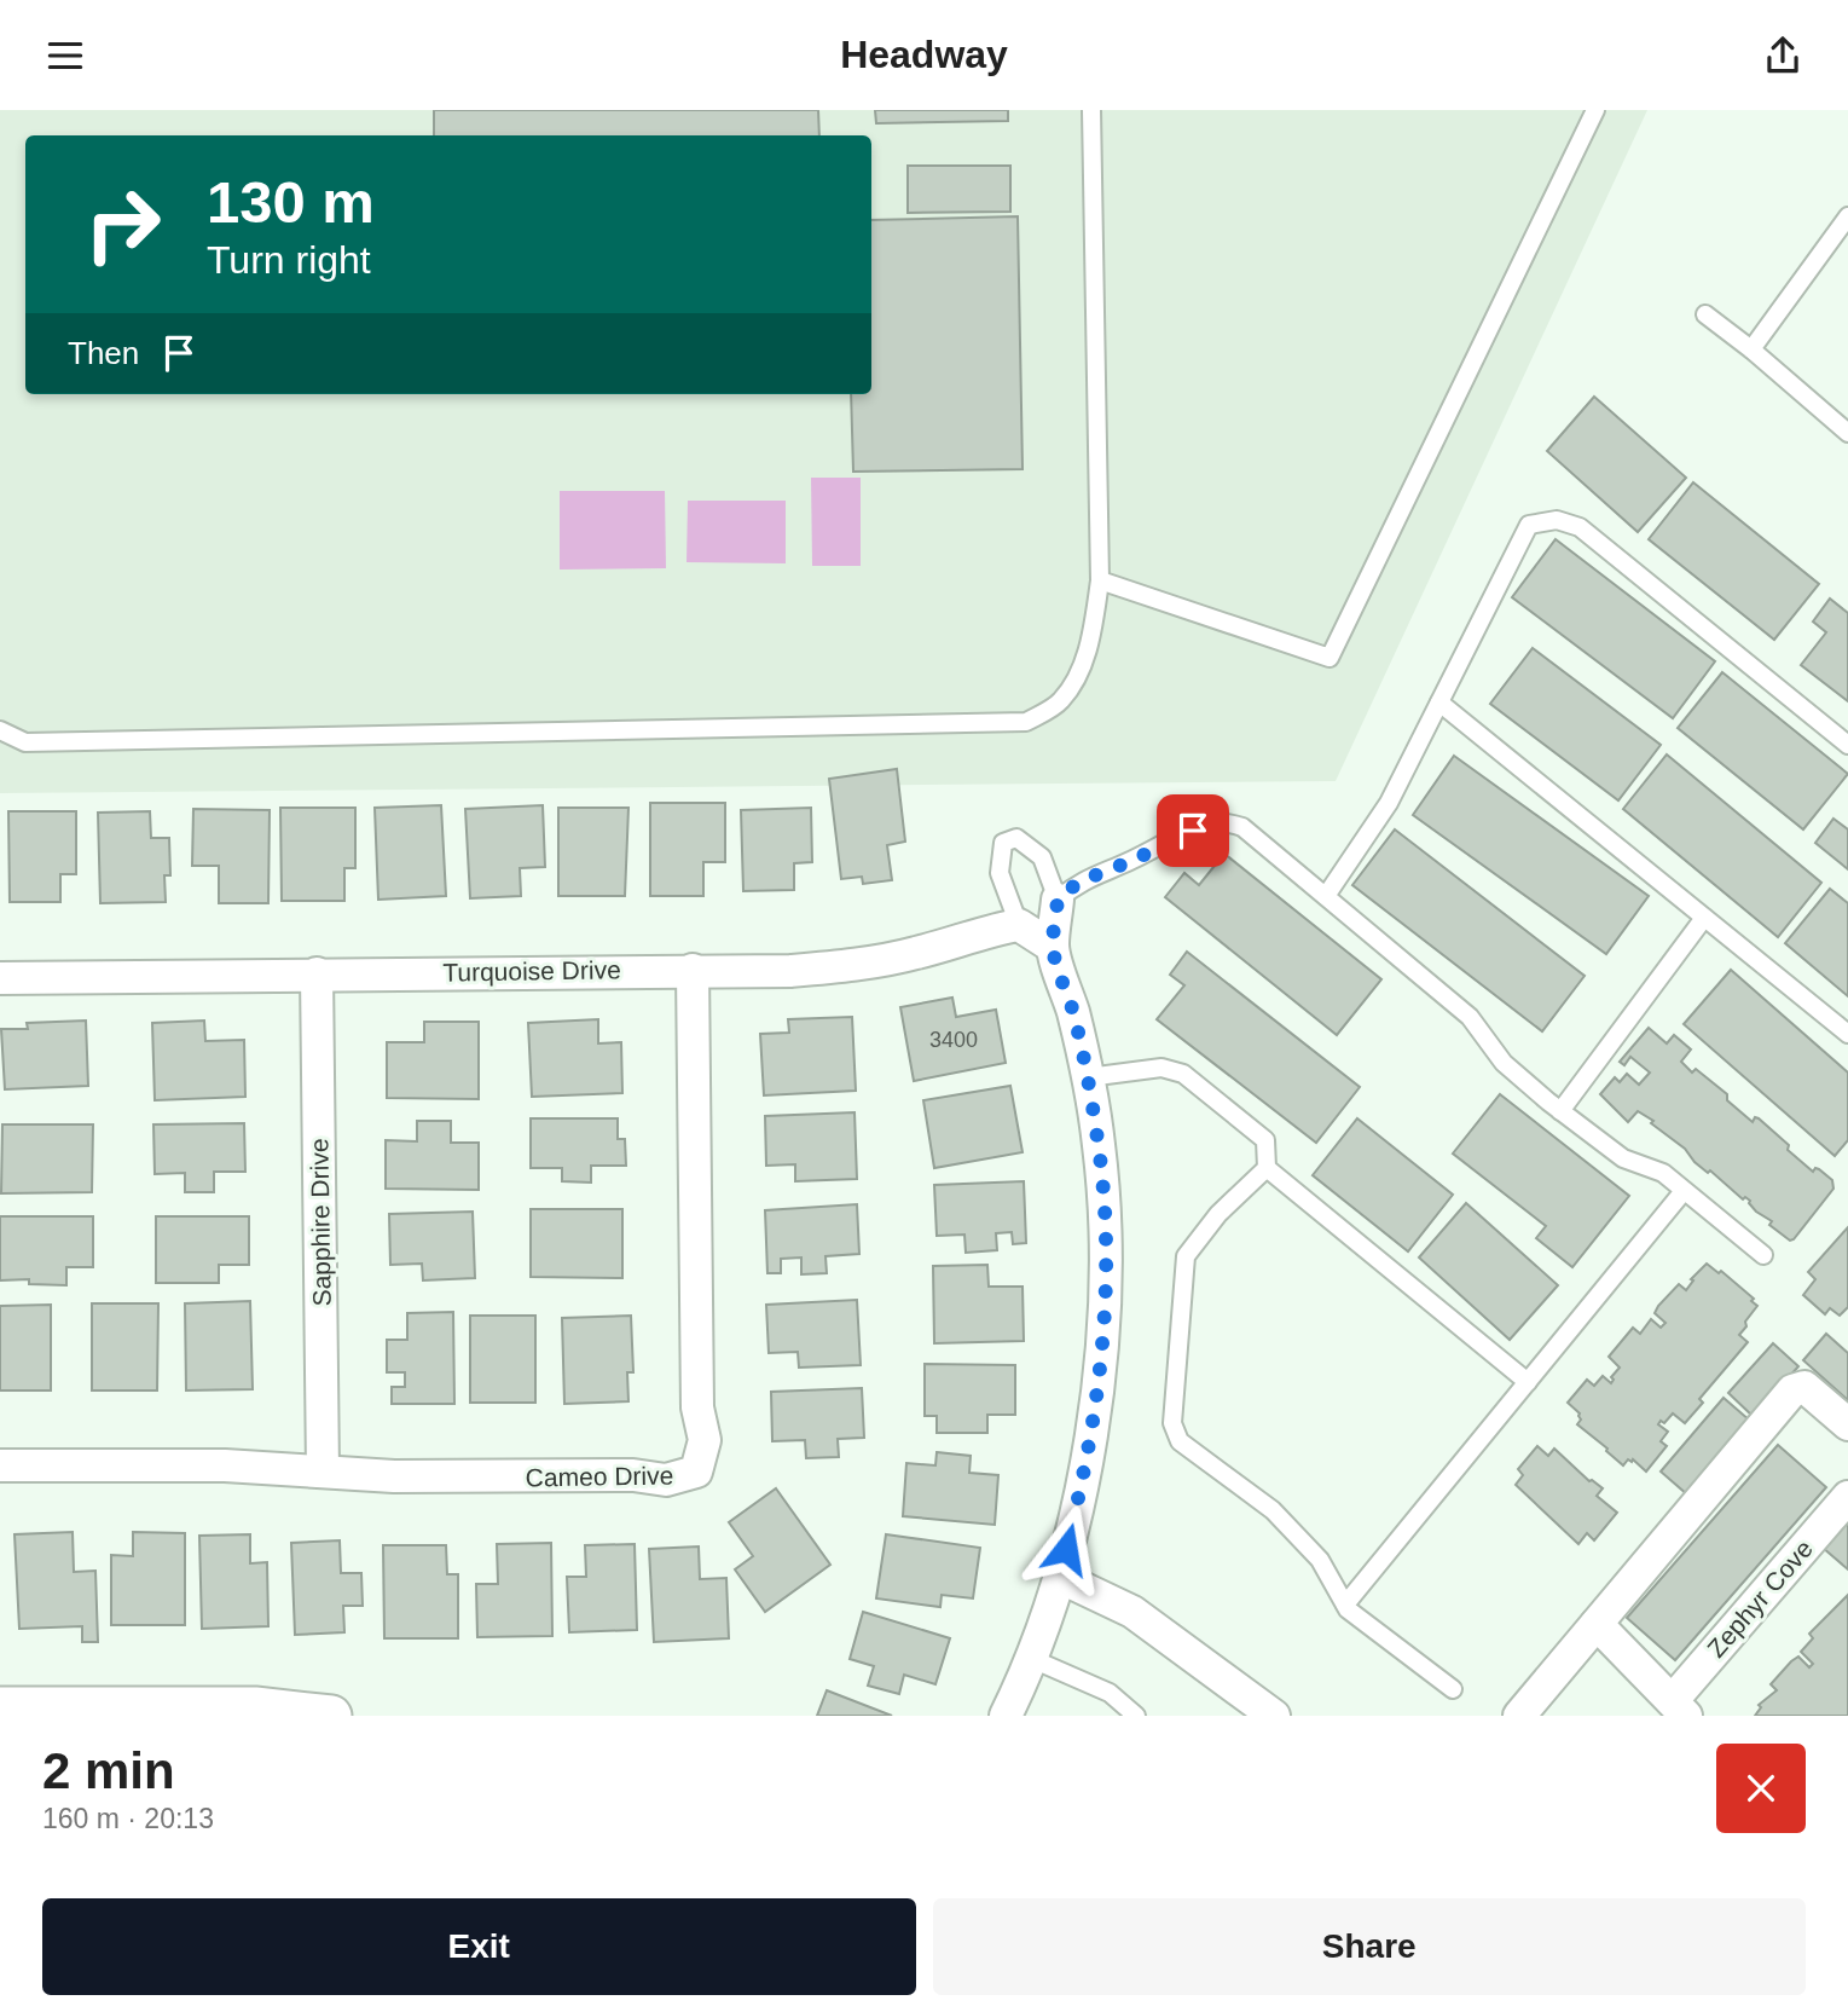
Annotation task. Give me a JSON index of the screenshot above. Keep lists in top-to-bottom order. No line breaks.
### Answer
{"streets":{"street":["Turquoise Drive","Sapphire Drive","Cameo Drive","Zephyr Cove"]},"crossings":[["Turquoise Drive","Sapphire Drive"],["Turquoise Drive","Cameo Drive"],["Sapphire Drive","Cameo Drive"]],"house_numbers":["3400"],"page":{"header":"Headway","turn":["130 m","Turn right"],"then":"Then","heading":["2 min","160 m · 20:13"],"buttons":["Exit","Share"]}}
